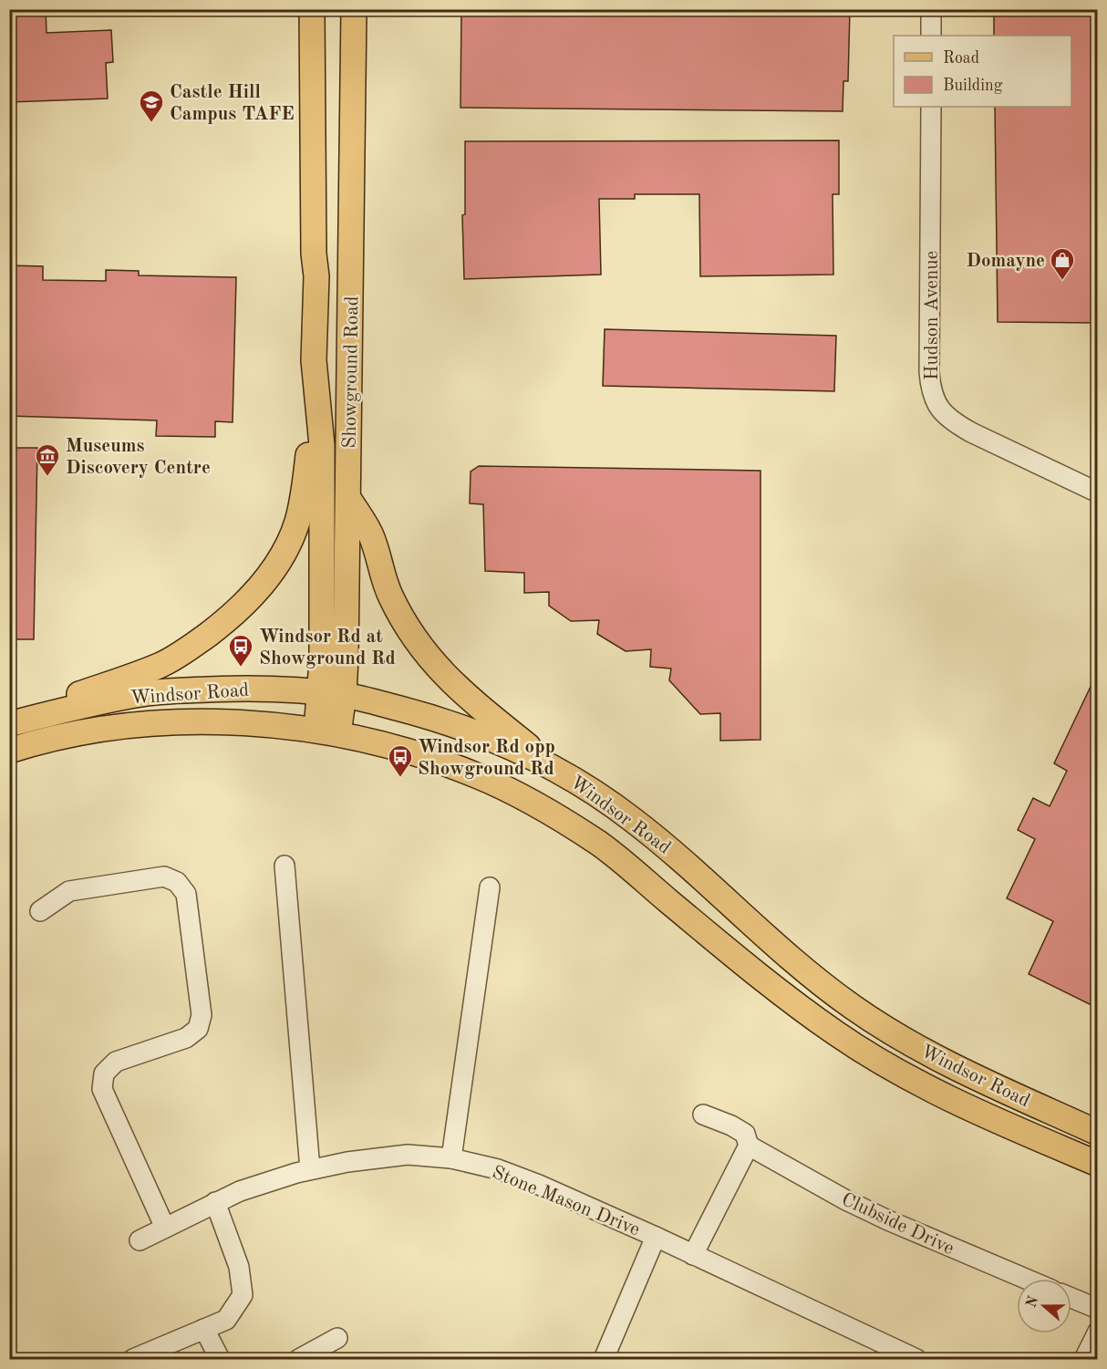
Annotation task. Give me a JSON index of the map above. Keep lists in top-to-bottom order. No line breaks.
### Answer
{"streets":{"main road":["Showground Road","Windsor Road"],"street":["Hudson Avenue","Stone Mason Drive","Clubside Drive"]},"crossings":[["Showground Road","Windsor Road"]],"places":{"school or university":["Castle Hill Campus TAFE"],"shop":["Domayne"],"museum":["Museums Discovery Centre"],"bus stop":["Windsor Rd at Showground Rd","Windsor Rd opp Showground Rd"]},"legend":["Road","Building"],"north":"left"}
